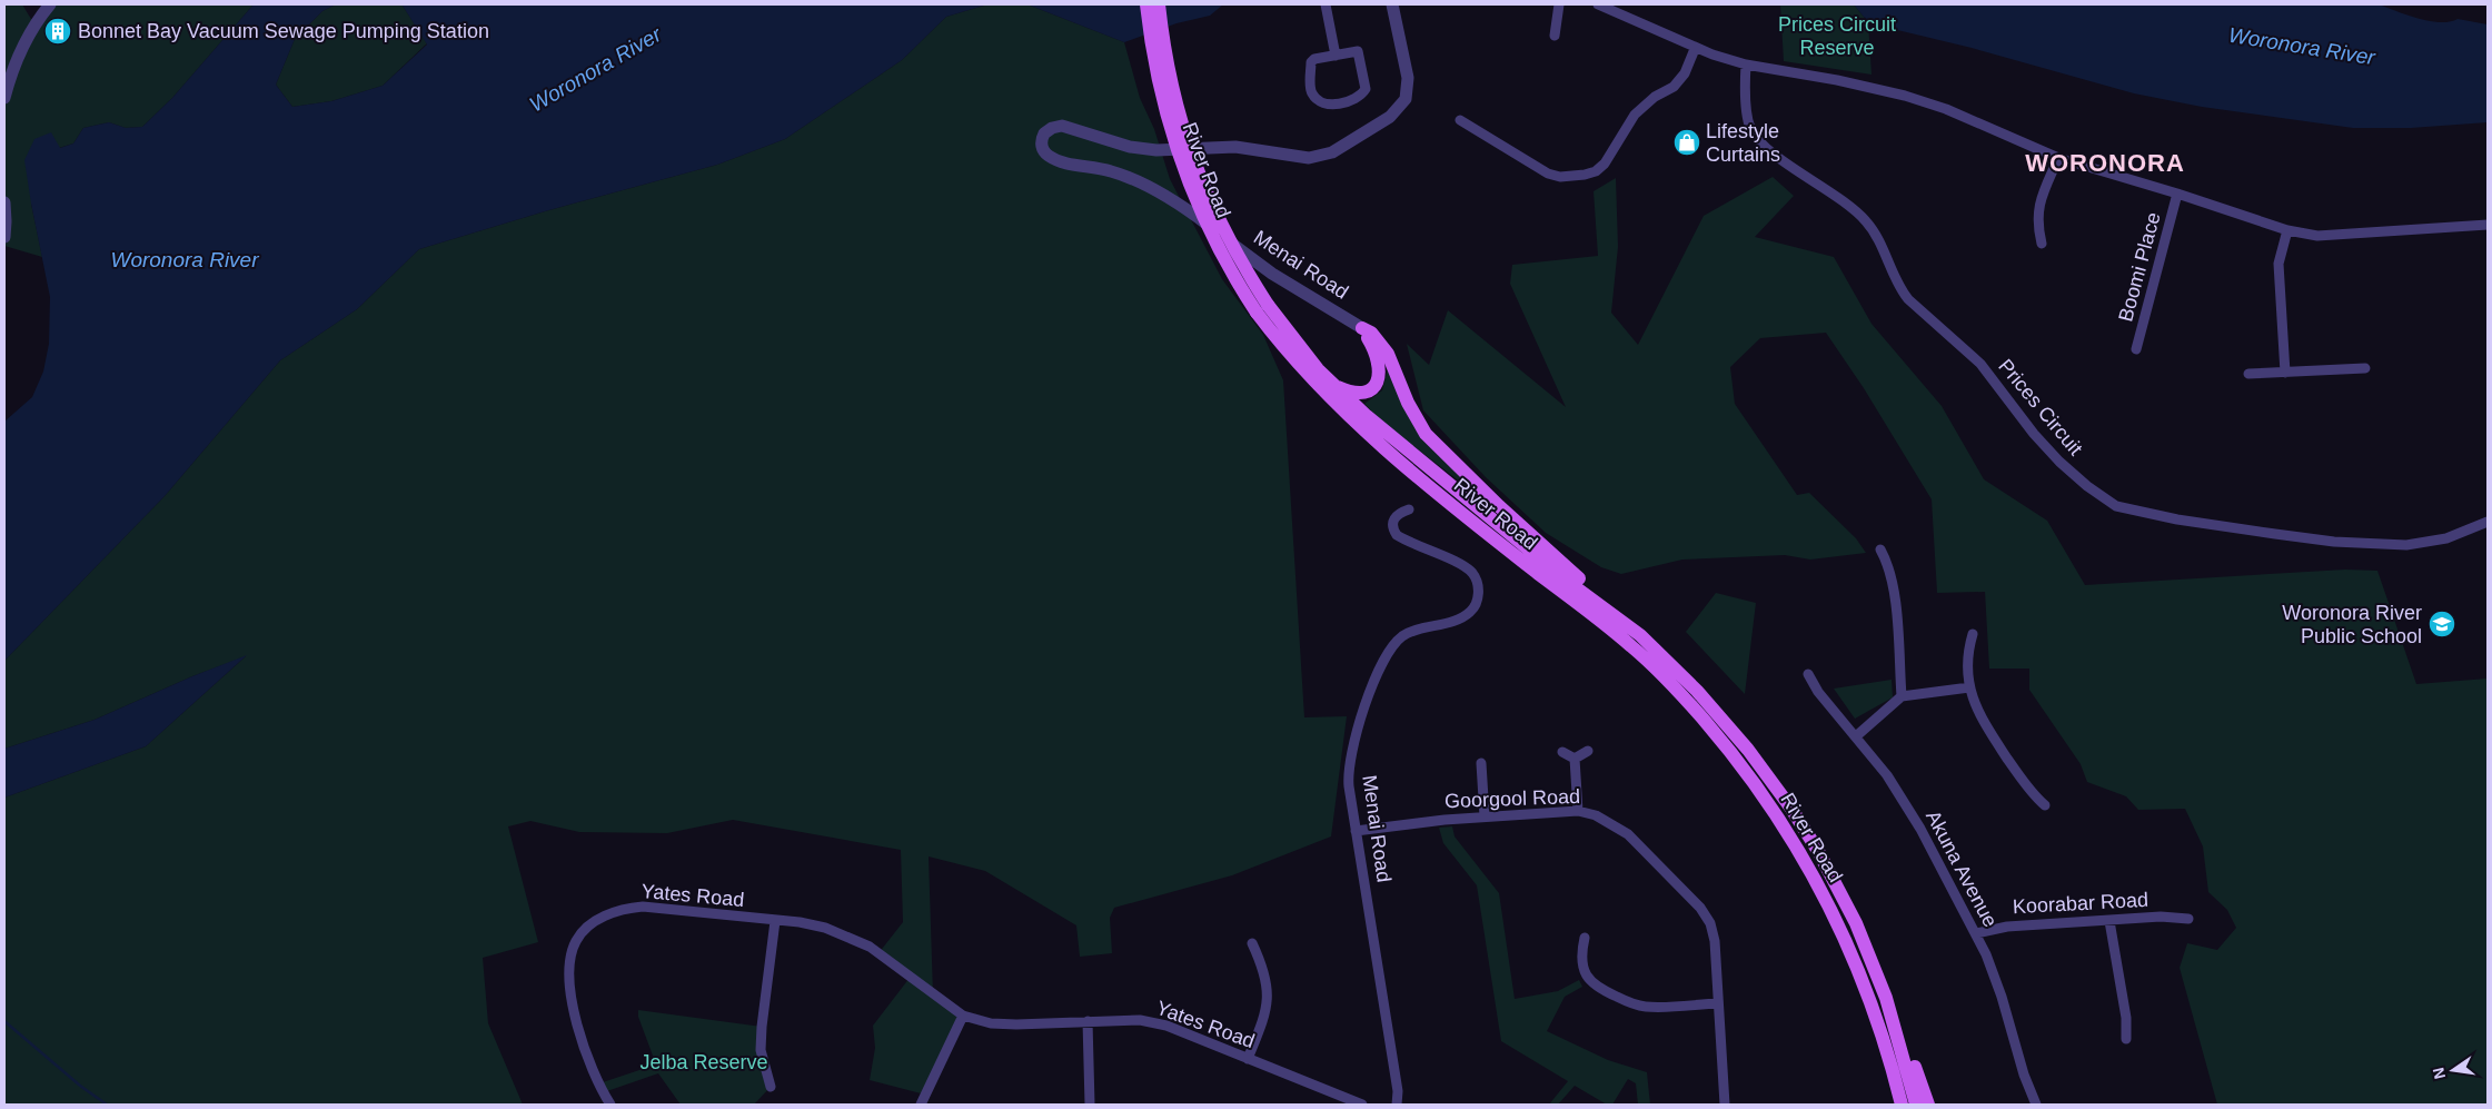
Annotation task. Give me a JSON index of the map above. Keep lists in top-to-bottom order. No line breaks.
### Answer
{"streets":{"main road":["River Road"],"street":["Menai Road","Boomi Place","Prices Circuit","Goorgool Road","Akuna Avenue","Yates Road","Koorabar Road"]},"crossings":[["Menai Road","Goorgool Road"],["Akuna Avenue","Koorabar Road"]],"districts":["WORONORA"],"water":["Woronora River"],"parks":["Prices Circuit Reserve","Jelba Reserve"],"places":{"building":["Bonnet Bay Vacuum Sewage Pumping Station"],"shop":["Lifestyle Curtains"],"school or university":["Woronora River Public School"]},"north":"left"}
